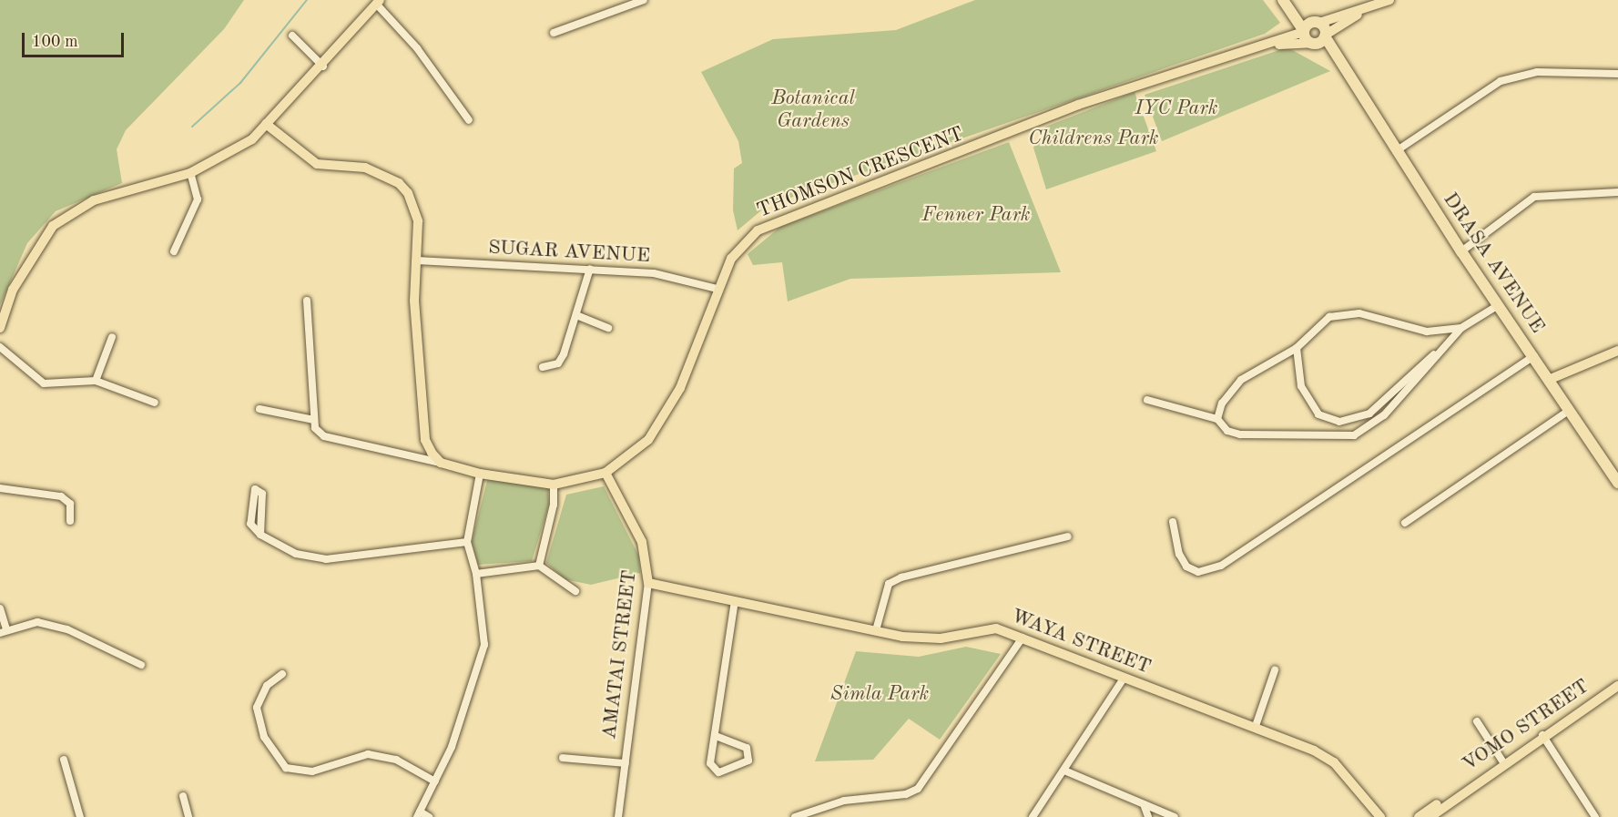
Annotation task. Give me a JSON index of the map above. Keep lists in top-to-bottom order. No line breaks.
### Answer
{"streets":{"highway":["DRASA AVENUE"],"main road":["THOMSON CRESCENT","WAYA STREET","AMATAI STREET","VOMO STREET"],"street":["SUGAR AVENUE"]},"crossings":[["THOMSON CRESCENT","SUGAR AVENUE"],["THOMSON CRESCENT","DRASA AVENUE"],["THOMSON CRESCENT","AMATAI STREET"],["WAYA STREET","AMATAI STREET"]],"parks":["Botanical Gardens","IYC Park","Childrens Park","Fenner Park","Simla Park"],"scale_bar":"100 m"}
